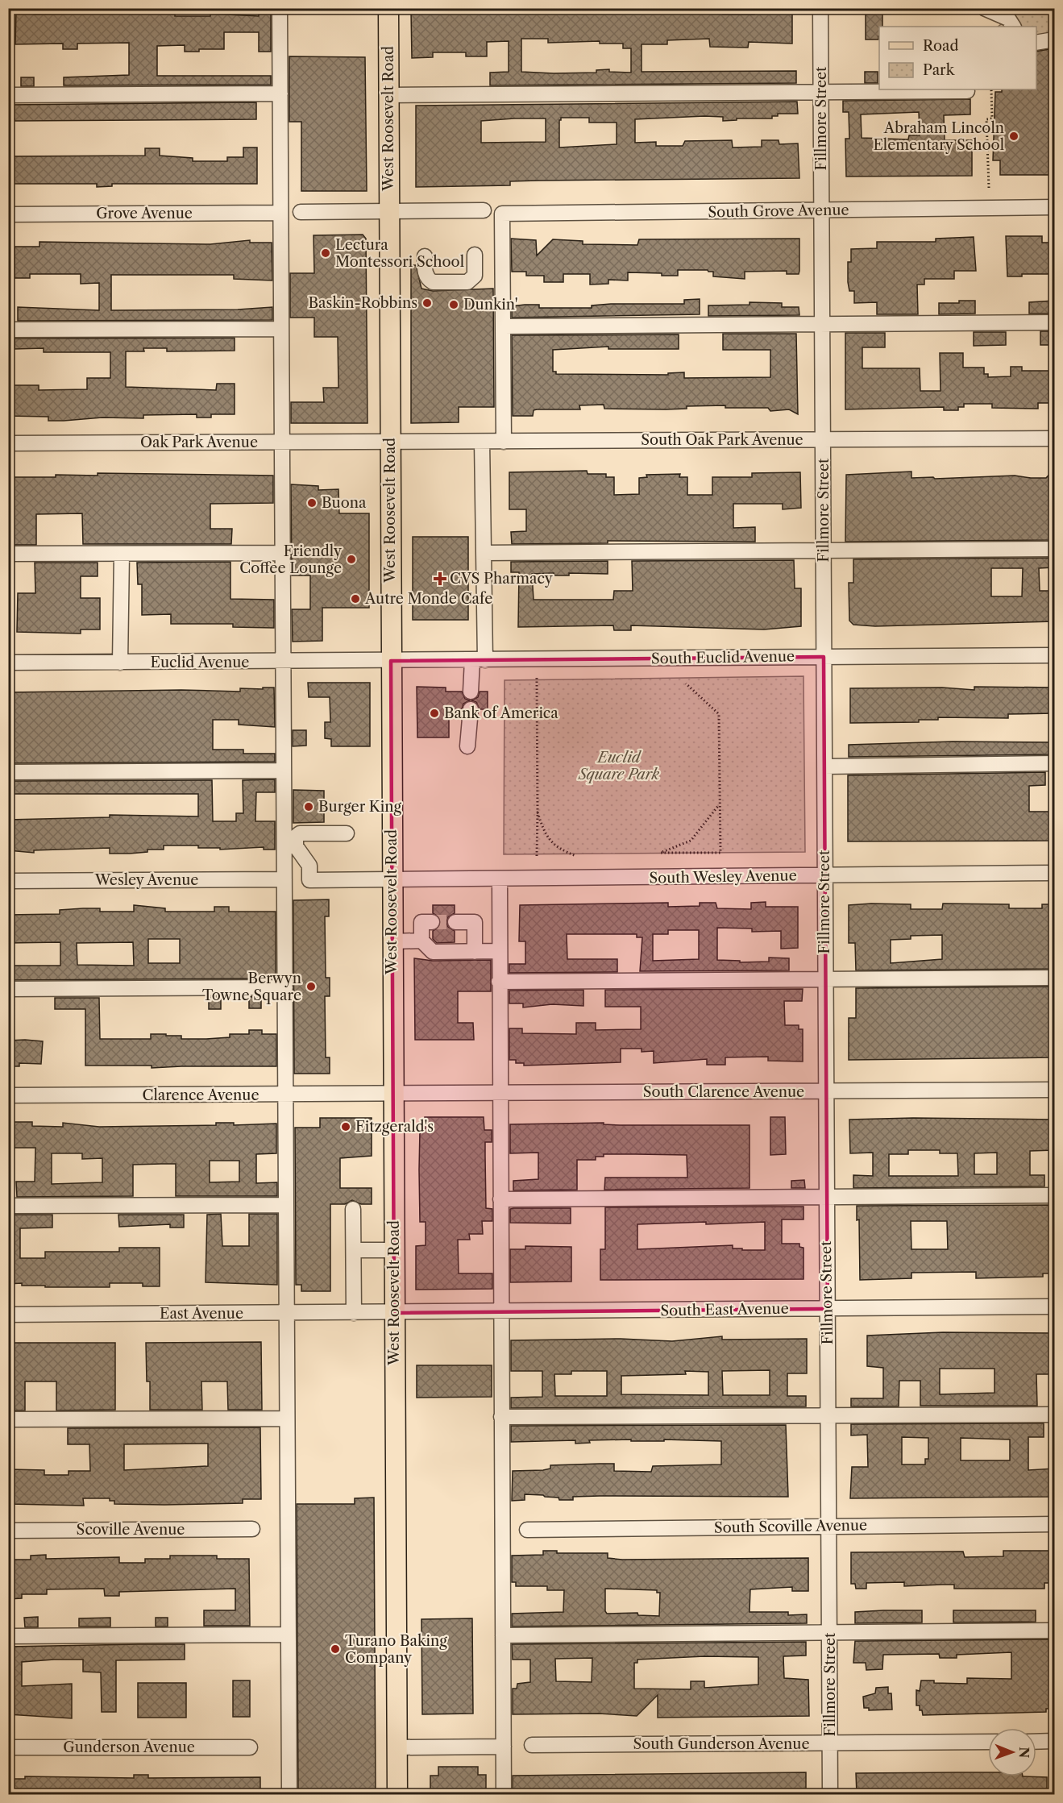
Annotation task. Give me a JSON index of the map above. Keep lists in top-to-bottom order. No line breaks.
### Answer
{"streets":{"main road":["West Roosevelt Road"],"street":["Fillmore Street","South Grove Avenue","Grove Avenue","South Oak Park Avenue","Oak Park Avenue","South Euclid Avenue","Euclid Avenue","South Wesley Avenue","Wesley Avenue","South Clarence Avenue","Clarence Avenue","South East Avenue","East Avenue","South Scoville Avenue","Scoville Avenue","South Gunderson Avenue","Gunderson Avenue"]},"crossings":[["West Roosevelt Road","South Oak Park Avenue"],["West Roosevelt Road","Oak Park Avenue"],["West Roosevelt Road","South Euclid Avenue"],["West Roosevelt Road","Euclid Avenue"],["West Roosevelt Road","South Wesley Avenue"],["West Roosevelt Road","South Clarence Avenue"],["West Roosevelt Road","Clarence Avenue"],["West Roosevelt Road","South East Avenue"],["West Roosevelt Road","East Avenue"],["Fillmore Street","South Grove Avenue"],["Fillmore Street","South Oak Park Avenue"],["Fillmore Street","South Euclid Avenue"],["Fillmore Street","South Wesley Avenue"],["Fillmore Street","South Clarence Avenue"],["Fillmore Street","South East Avenue"],["Fillmore Street","South Scoville Avenue"],["Fillmore Street","South Gunderson Avenue"],["South Oak Park Avenue","Oak Park Avenue"],["South Euclid Avenue","Euclid Avenue"],["South Clarence Avenue","Clarence Avenue"],["South East Avenue","East Avenue"]],"parks":["Euclid Square Park"],"places":{"other":["Abraham Lincoln Elementary School","Lectura Montessori School","Baskin-Robbins","Dunkin'","Buona","Friendly Coffee Lounge","Autre Monde Cafe","Bank of America","Burger King","Berwyn Towne Square","Fitzgerald's","Turano Baking Company"],"health":["CVS Pharmacy"]},"legend":["Road","Park"],"north":"right"}
